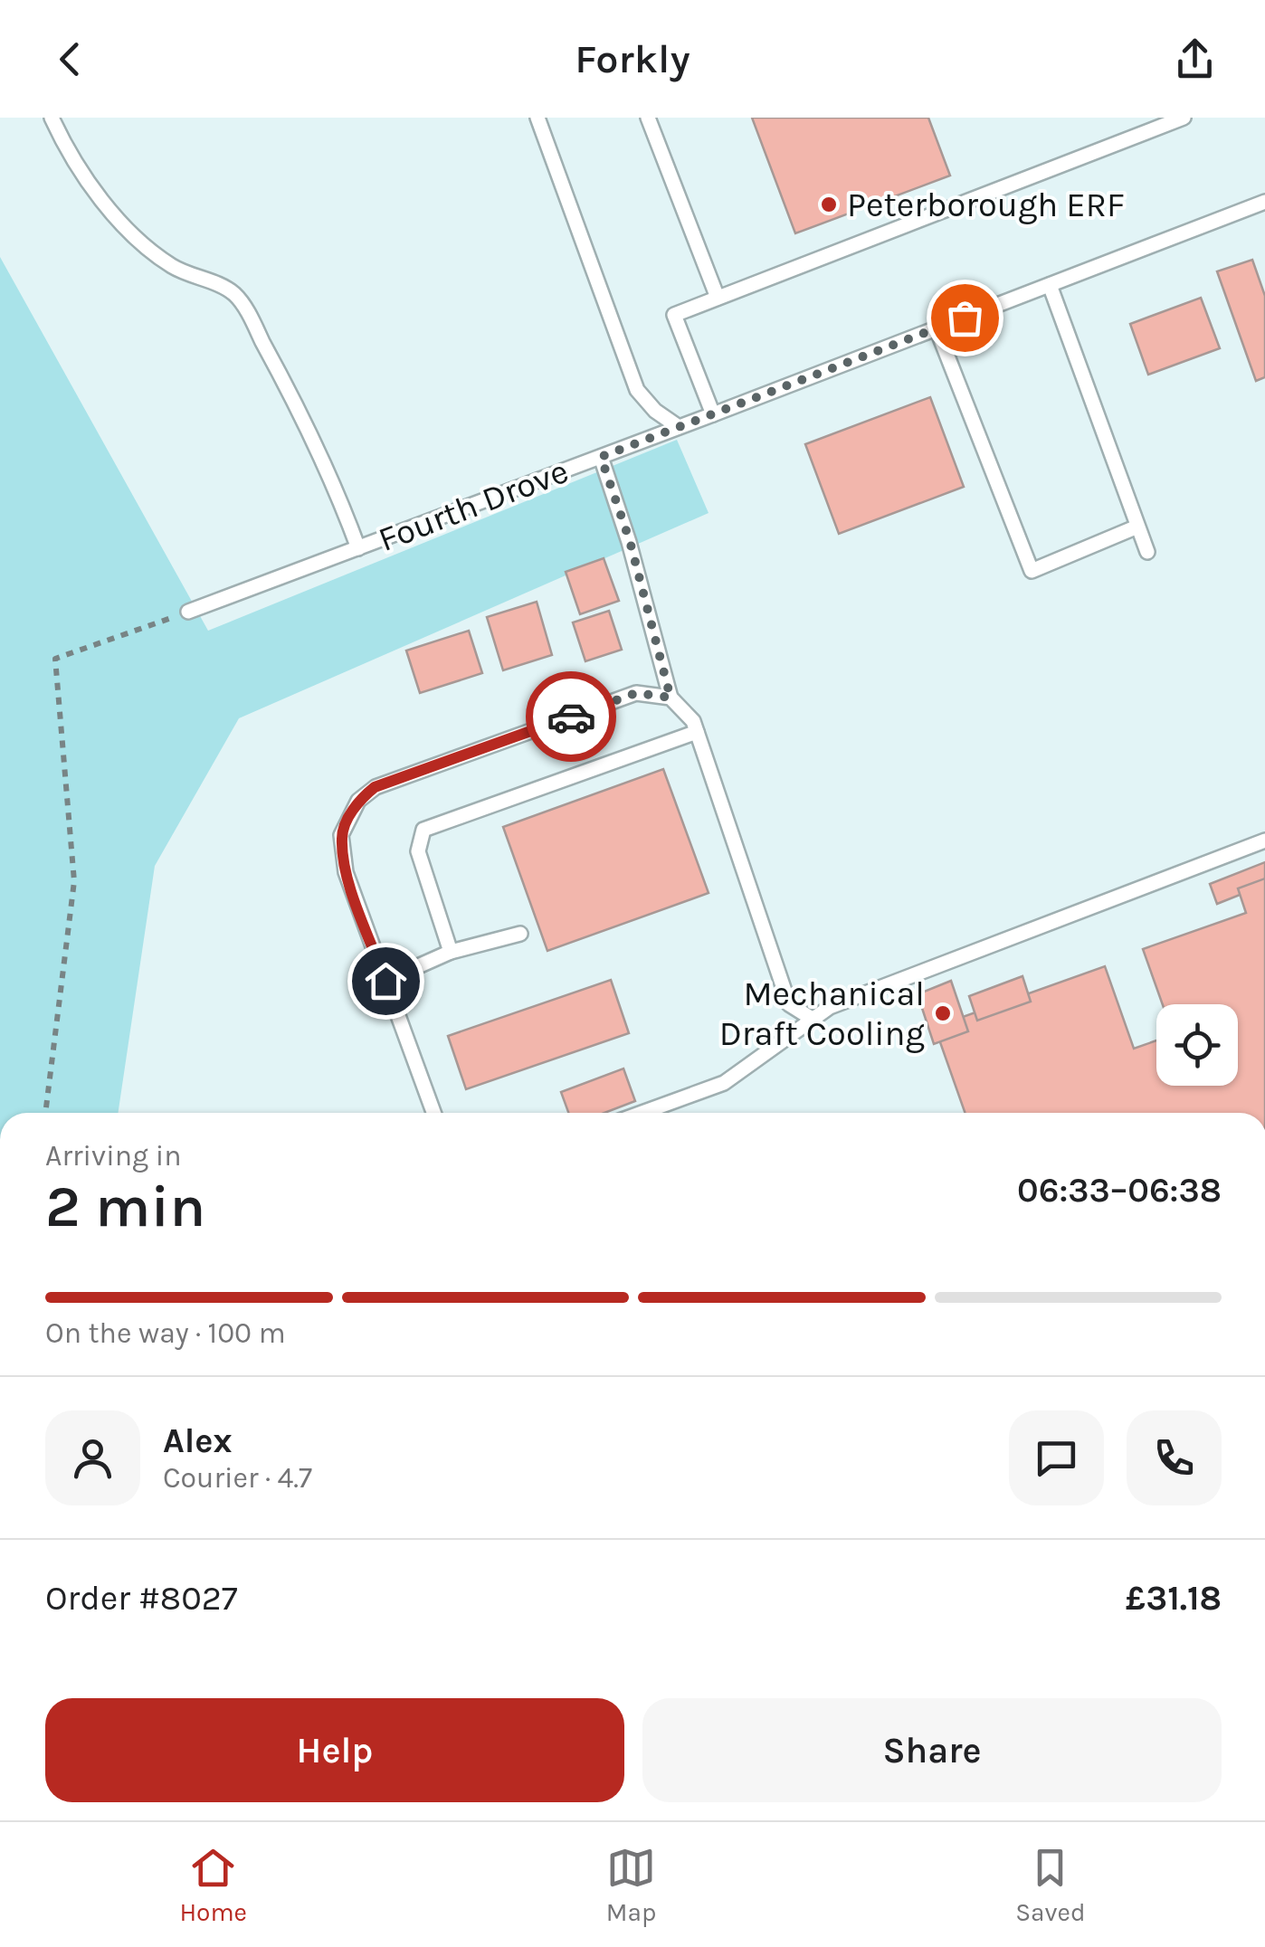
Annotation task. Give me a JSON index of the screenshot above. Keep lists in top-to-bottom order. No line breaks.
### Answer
{"streets":{"lane":["Fourth Drove"]},"places":["Peterborough ERF","Mechanical Draft Cooling"],"page":{"header":"Forkly","heading":["2 min","Arriving in","06:33–06:38"],"panel":["Alex","Courier · 4.7","Order #8027","£31.18"],"bar":"On the way · 100 m","buttons":["Help","Share"],"tabs":["Home","Map","Saved"]}}
